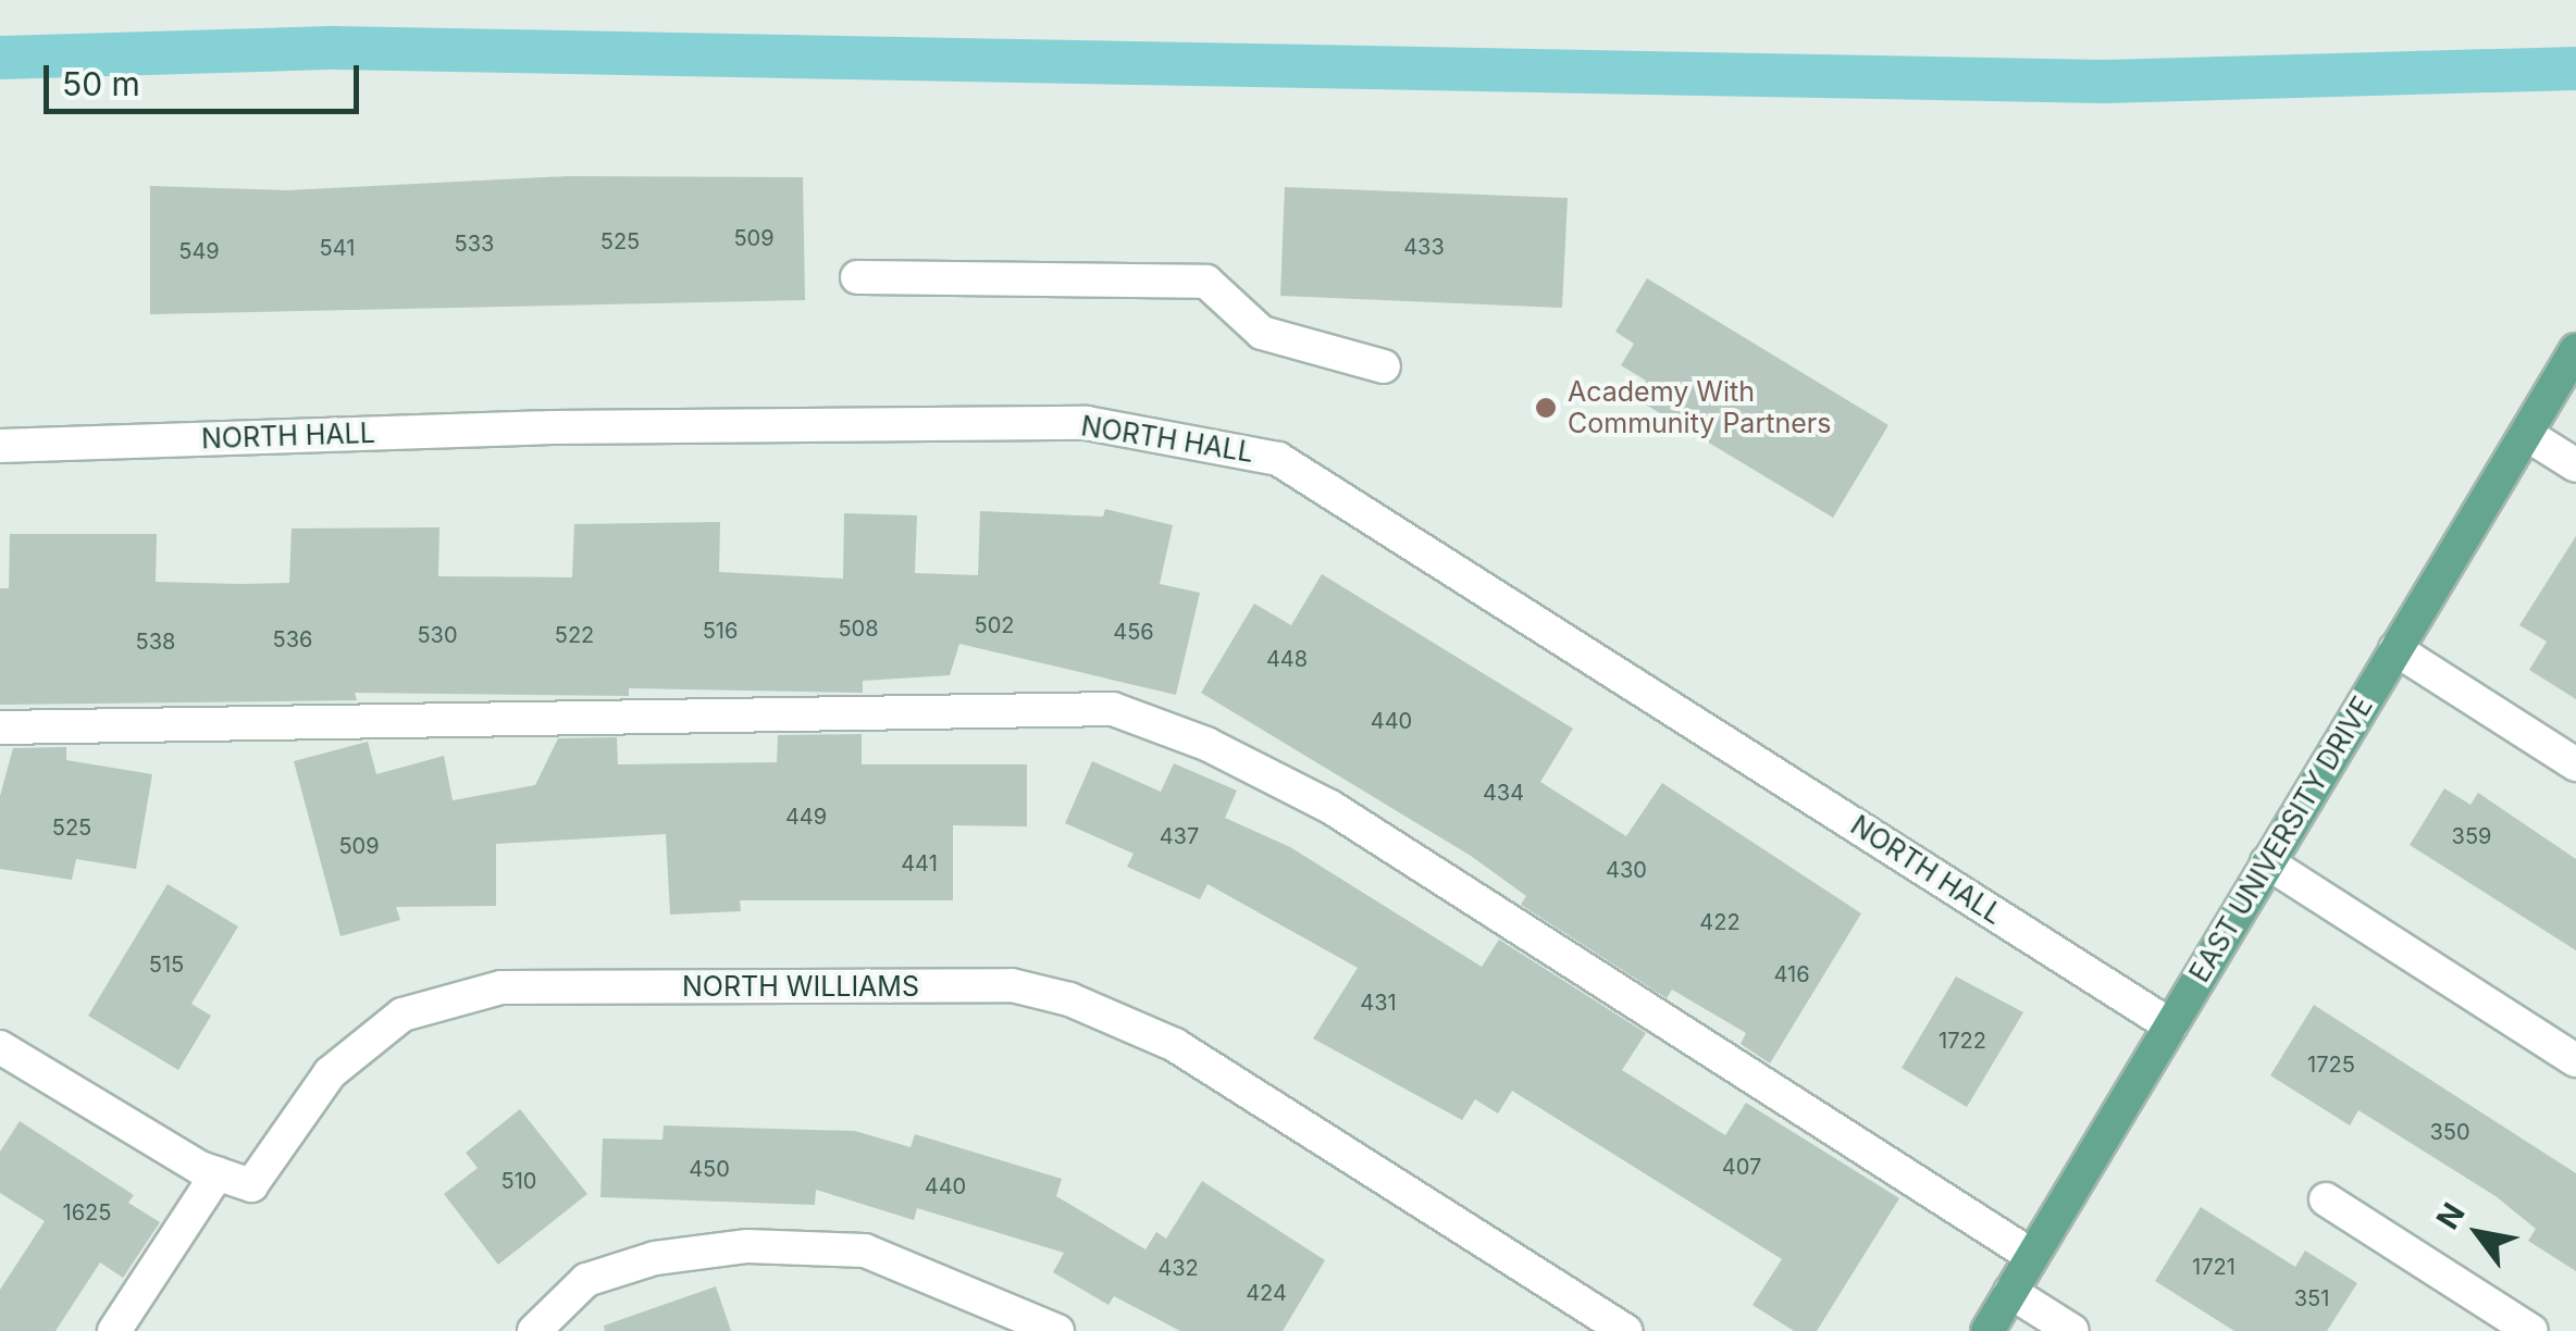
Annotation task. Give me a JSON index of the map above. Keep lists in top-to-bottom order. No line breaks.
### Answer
{"streets":{"main road":["EAST UNIVERSITY DRIVE"],"street":["NORTH HALL","NORTH WILLIAMS"]},"crossings":[["NORTH HALL","EAST UNIVERSITY DRIVE"]],"places":["Academy With Community Partners"],"house_numbers":["509","525","533","433","541","549","502","508","516","456","530","522","536","538","448","440","434","449","525","437","359","509","441","430","422","515","416","431","1722","1725","350","407","450","510","440","1625","1721","432","424","351"],"scale_bar":"50 m","north":"top left"}
